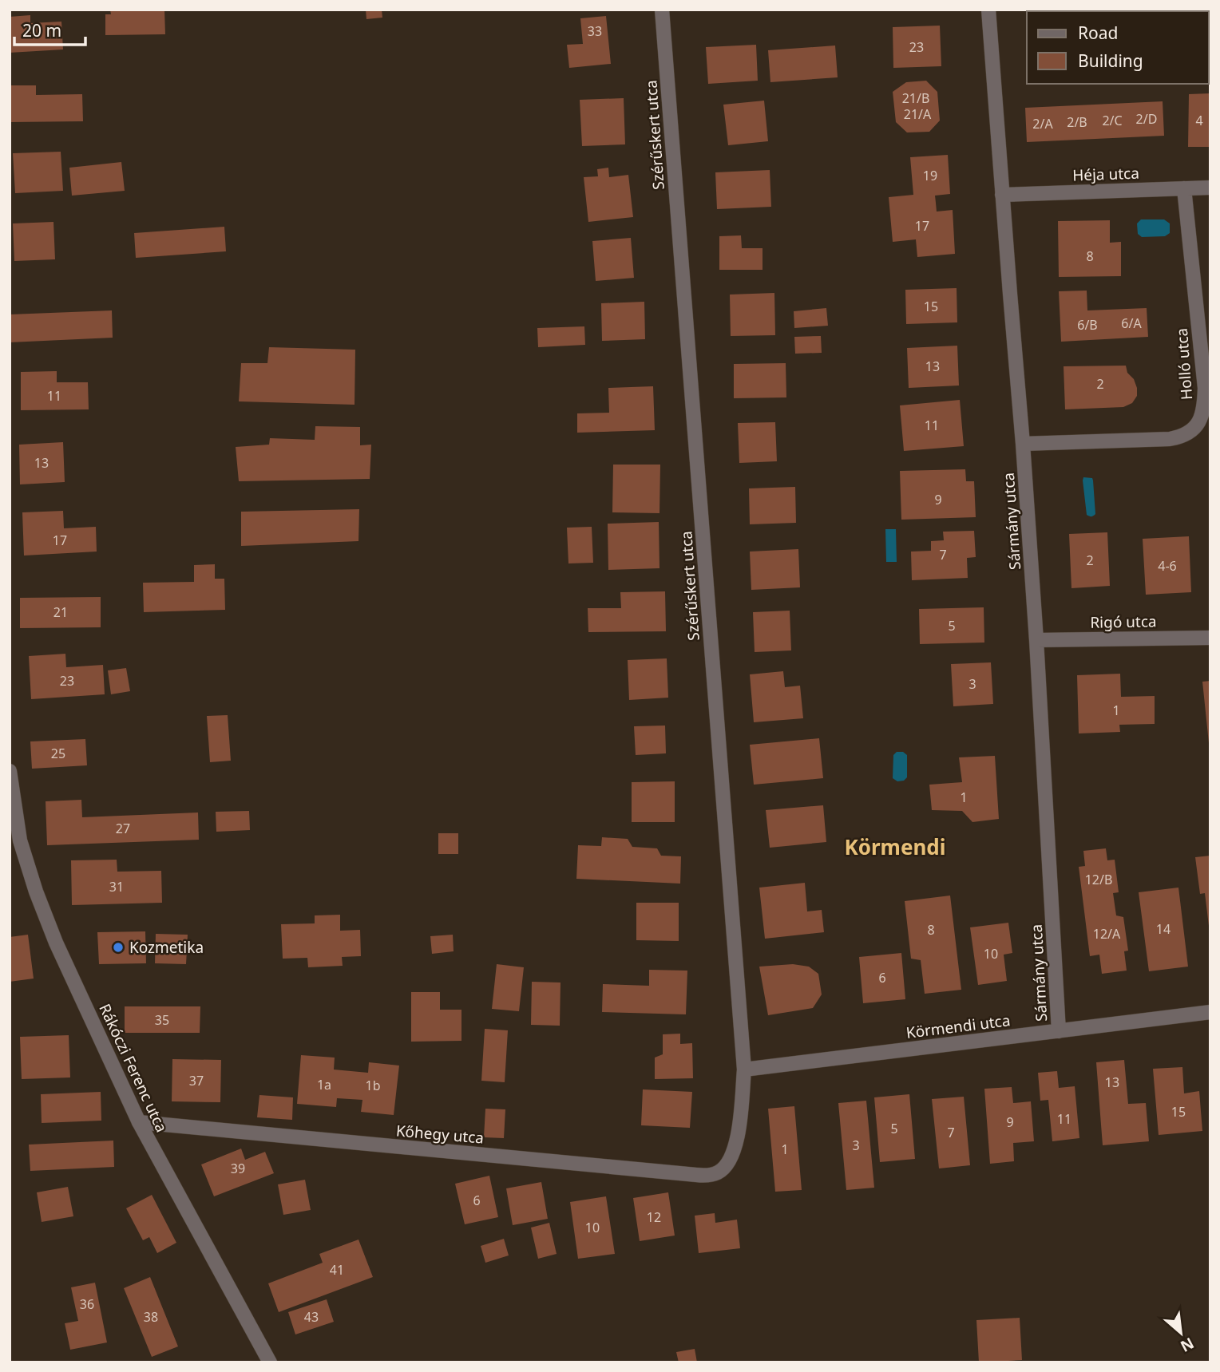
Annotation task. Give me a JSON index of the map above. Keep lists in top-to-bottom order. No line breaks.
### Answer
{"streets":{"street":["Szérűskert utca","Héja utca","Holló utca","Sármány utca","Rigó utca","Körmendi utca","Rákóczi Ferenc utca","Kőhegy utca"]},"crossings":[["Szérűskert utca","Körmendi utca"],["Szérűskert utca","Kőhegy utca"],["Héja utca","Holló utca"],["Héja utca","Sármány utca"],["Holló utca","Sármány utca"],["Sármány utca","Rigó utca"],["Sármány utca","Körmendi utca"],["Rákóczi Ferenc utca","Kőhegy utca"]],"districts":["Körmendi"],"places":["Kozmetika"],"house_numbers":["33","23","21/B","21/A","2/D","2/C","4","2/B","2/A","19","17","8","15","6/A","6/B","13","2","11","11","13","9","17","7","2","4-6","21","5","23","3","1","25","1","27","12/B","31","14","8","12/A","10","6","35","37","13","1a","1b","15","11","9","5","7","3","1","39","6","12","10","41","36","38","43"],"legend":["Road","Building"],"scale_bar":"20 m","north":"bottom right"}
